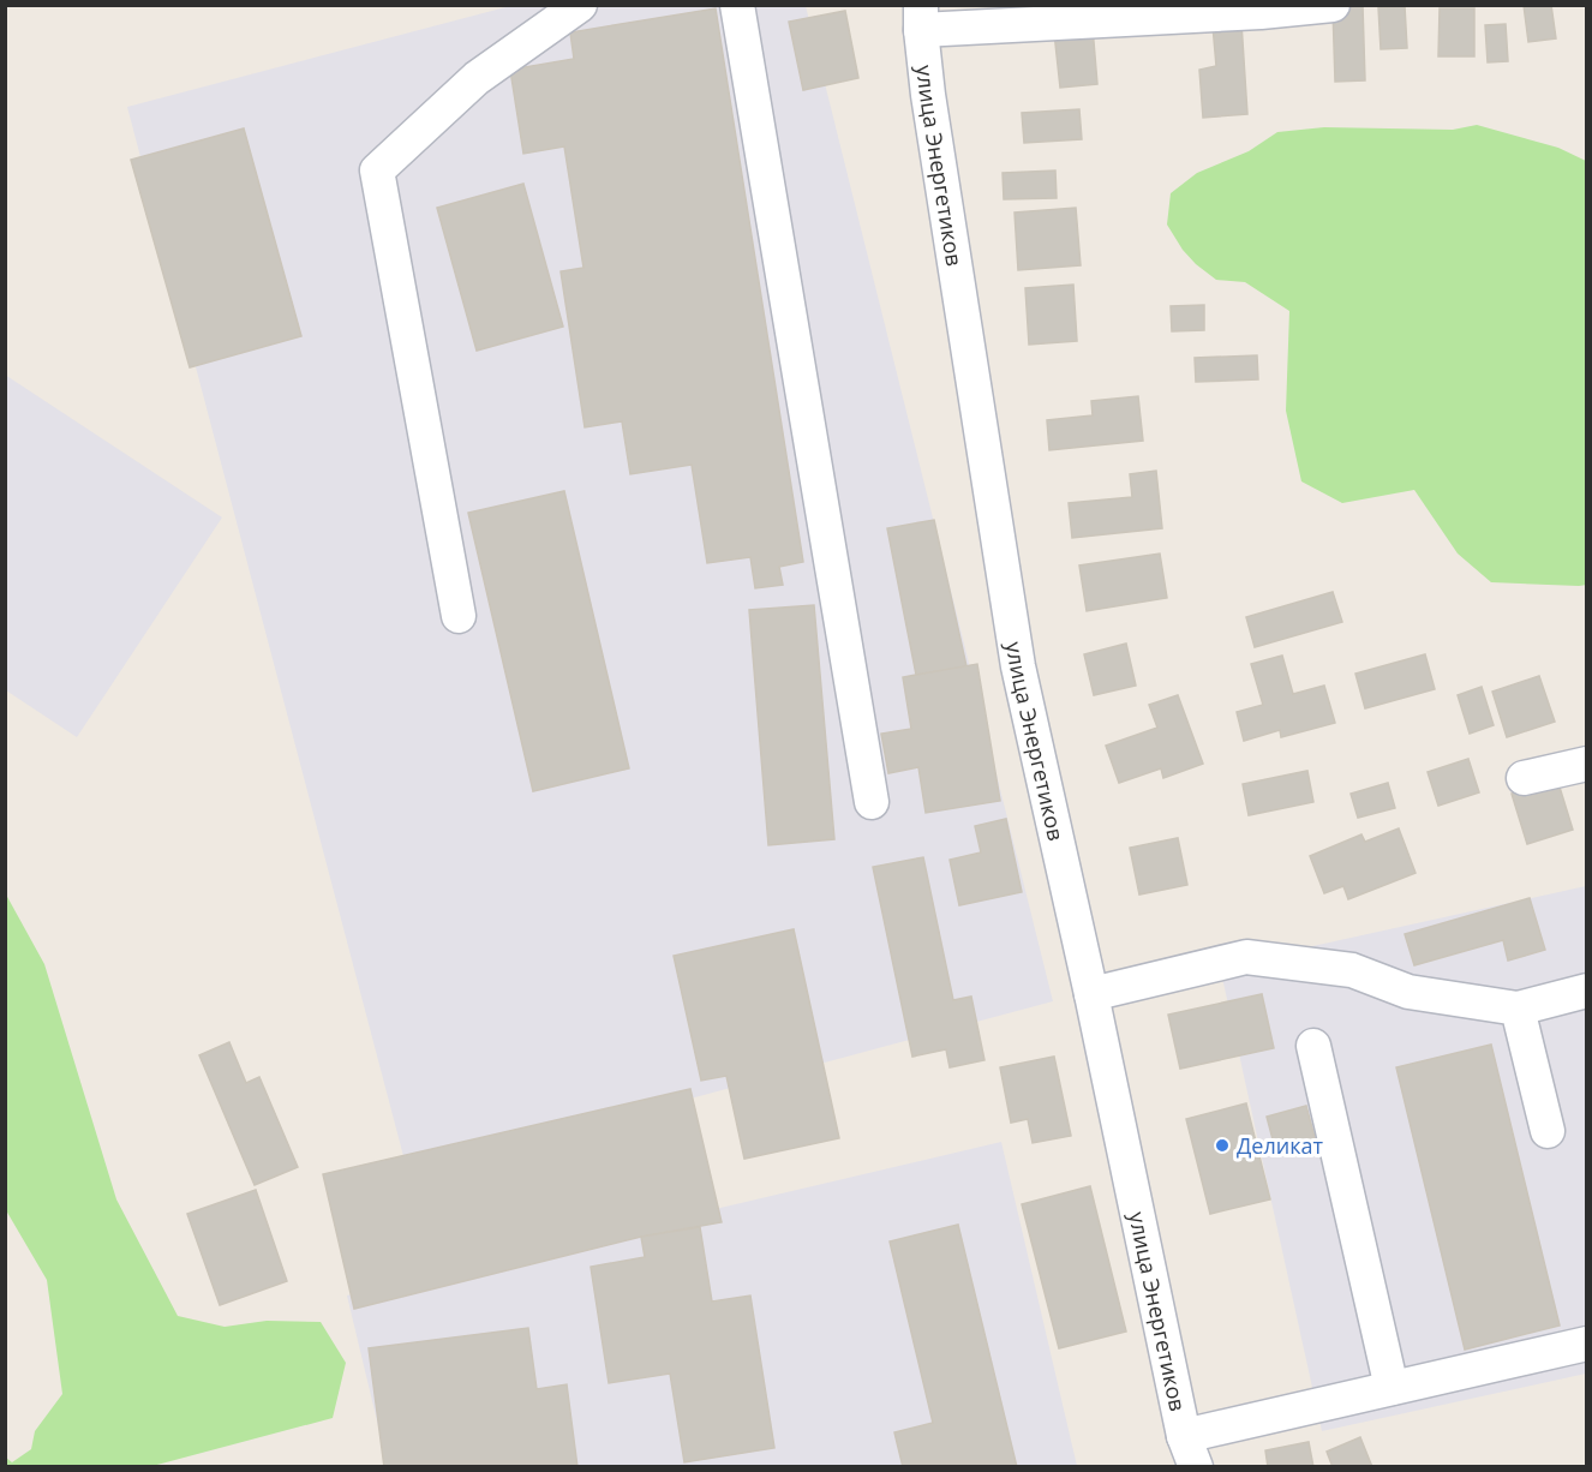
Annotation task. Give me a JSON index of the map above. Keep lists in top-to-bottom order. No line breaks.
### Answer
{"streets":{"street":["улица Энергетиков"]},"places":["Деликат"]}
